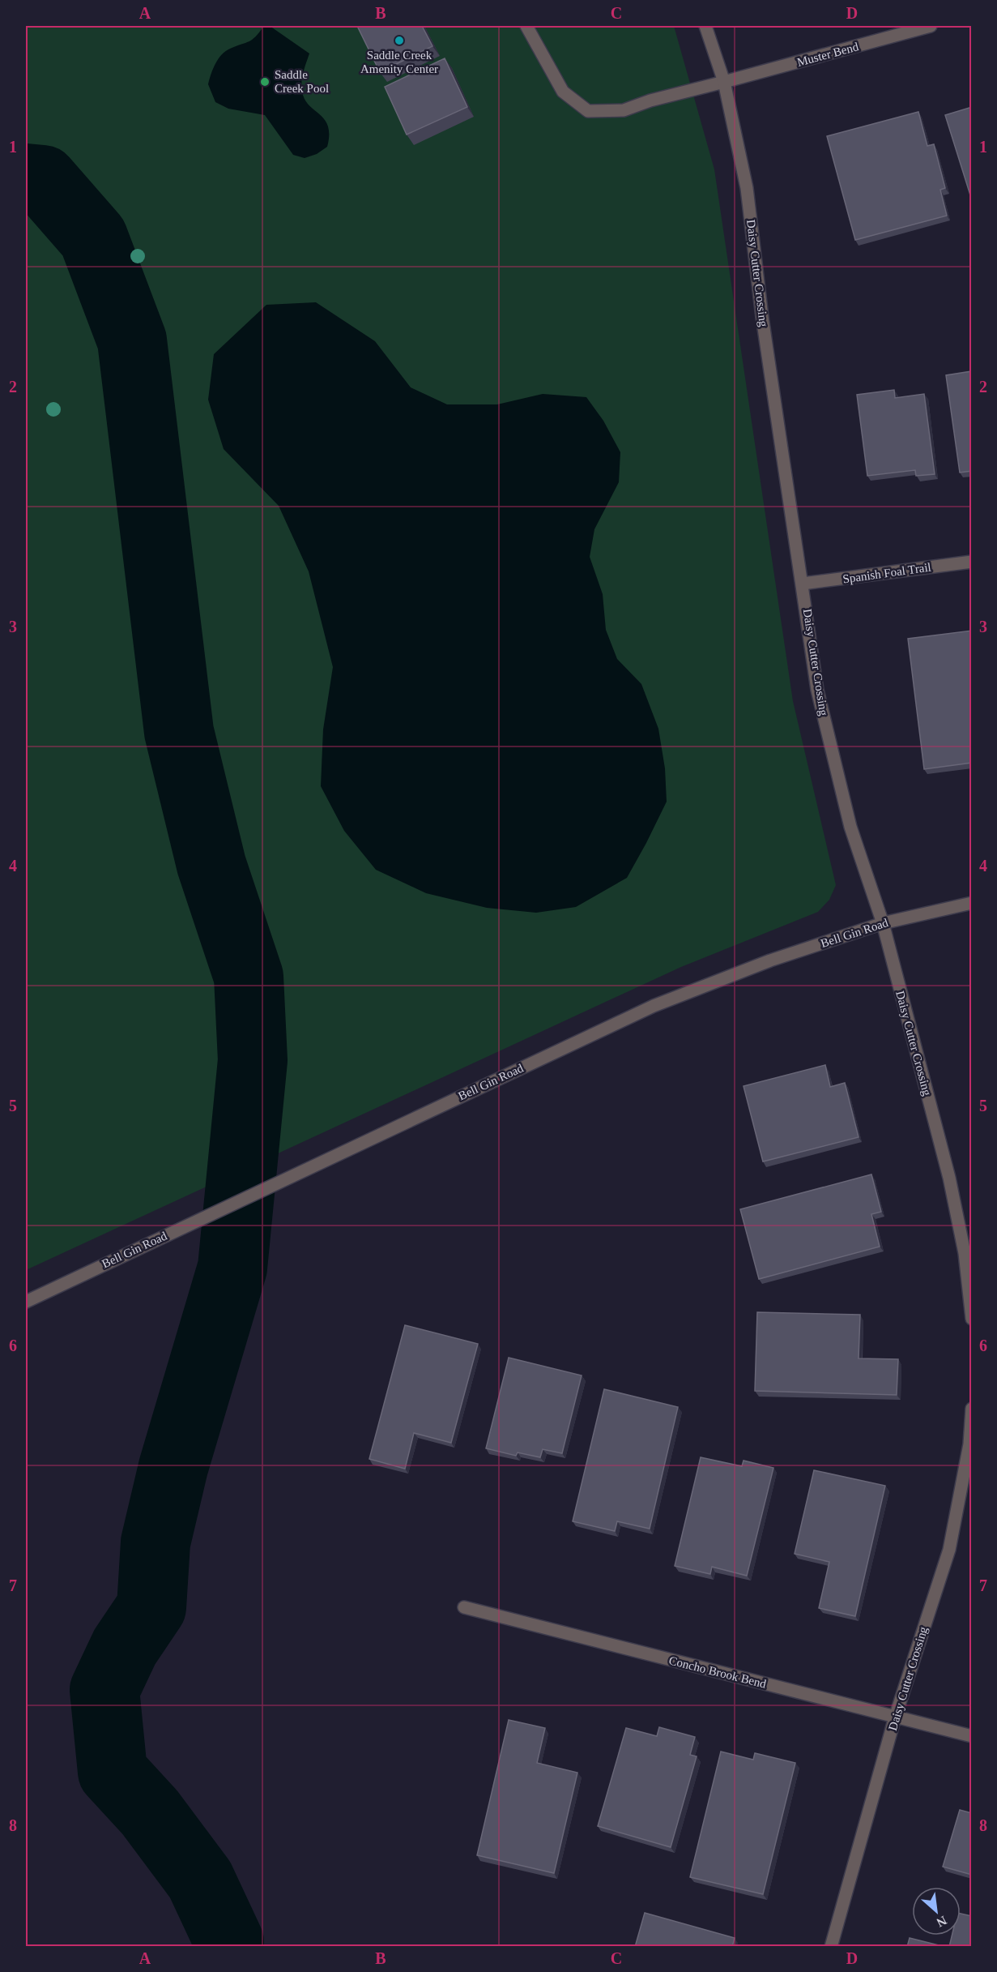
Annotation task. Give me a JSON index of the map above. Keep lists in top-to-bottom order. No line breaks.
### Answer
{"streets":{"street":["Muster Bend","Daisy Cutter Crossing","Spanish Foal Trail","Bell Gin Road","Concho Brook Bend"]},"crossings":[["Muster Bend","Daisy Cutter Crossing"],["Daisy Cutter Crossing","Spanish Foal Trail"],["Daisy Cutter Crossing","Bell Gin Road"],["Daisy Cutter Crossing","Concho Brook Bend"]],"places":["Saddle Creek Amenity Center","Saddle Creek Pool"],"north":"bottom right","grid":{"columns":["A","B","C","D"],"rows":["1","2","3","4","5","6","7","8"]}}
